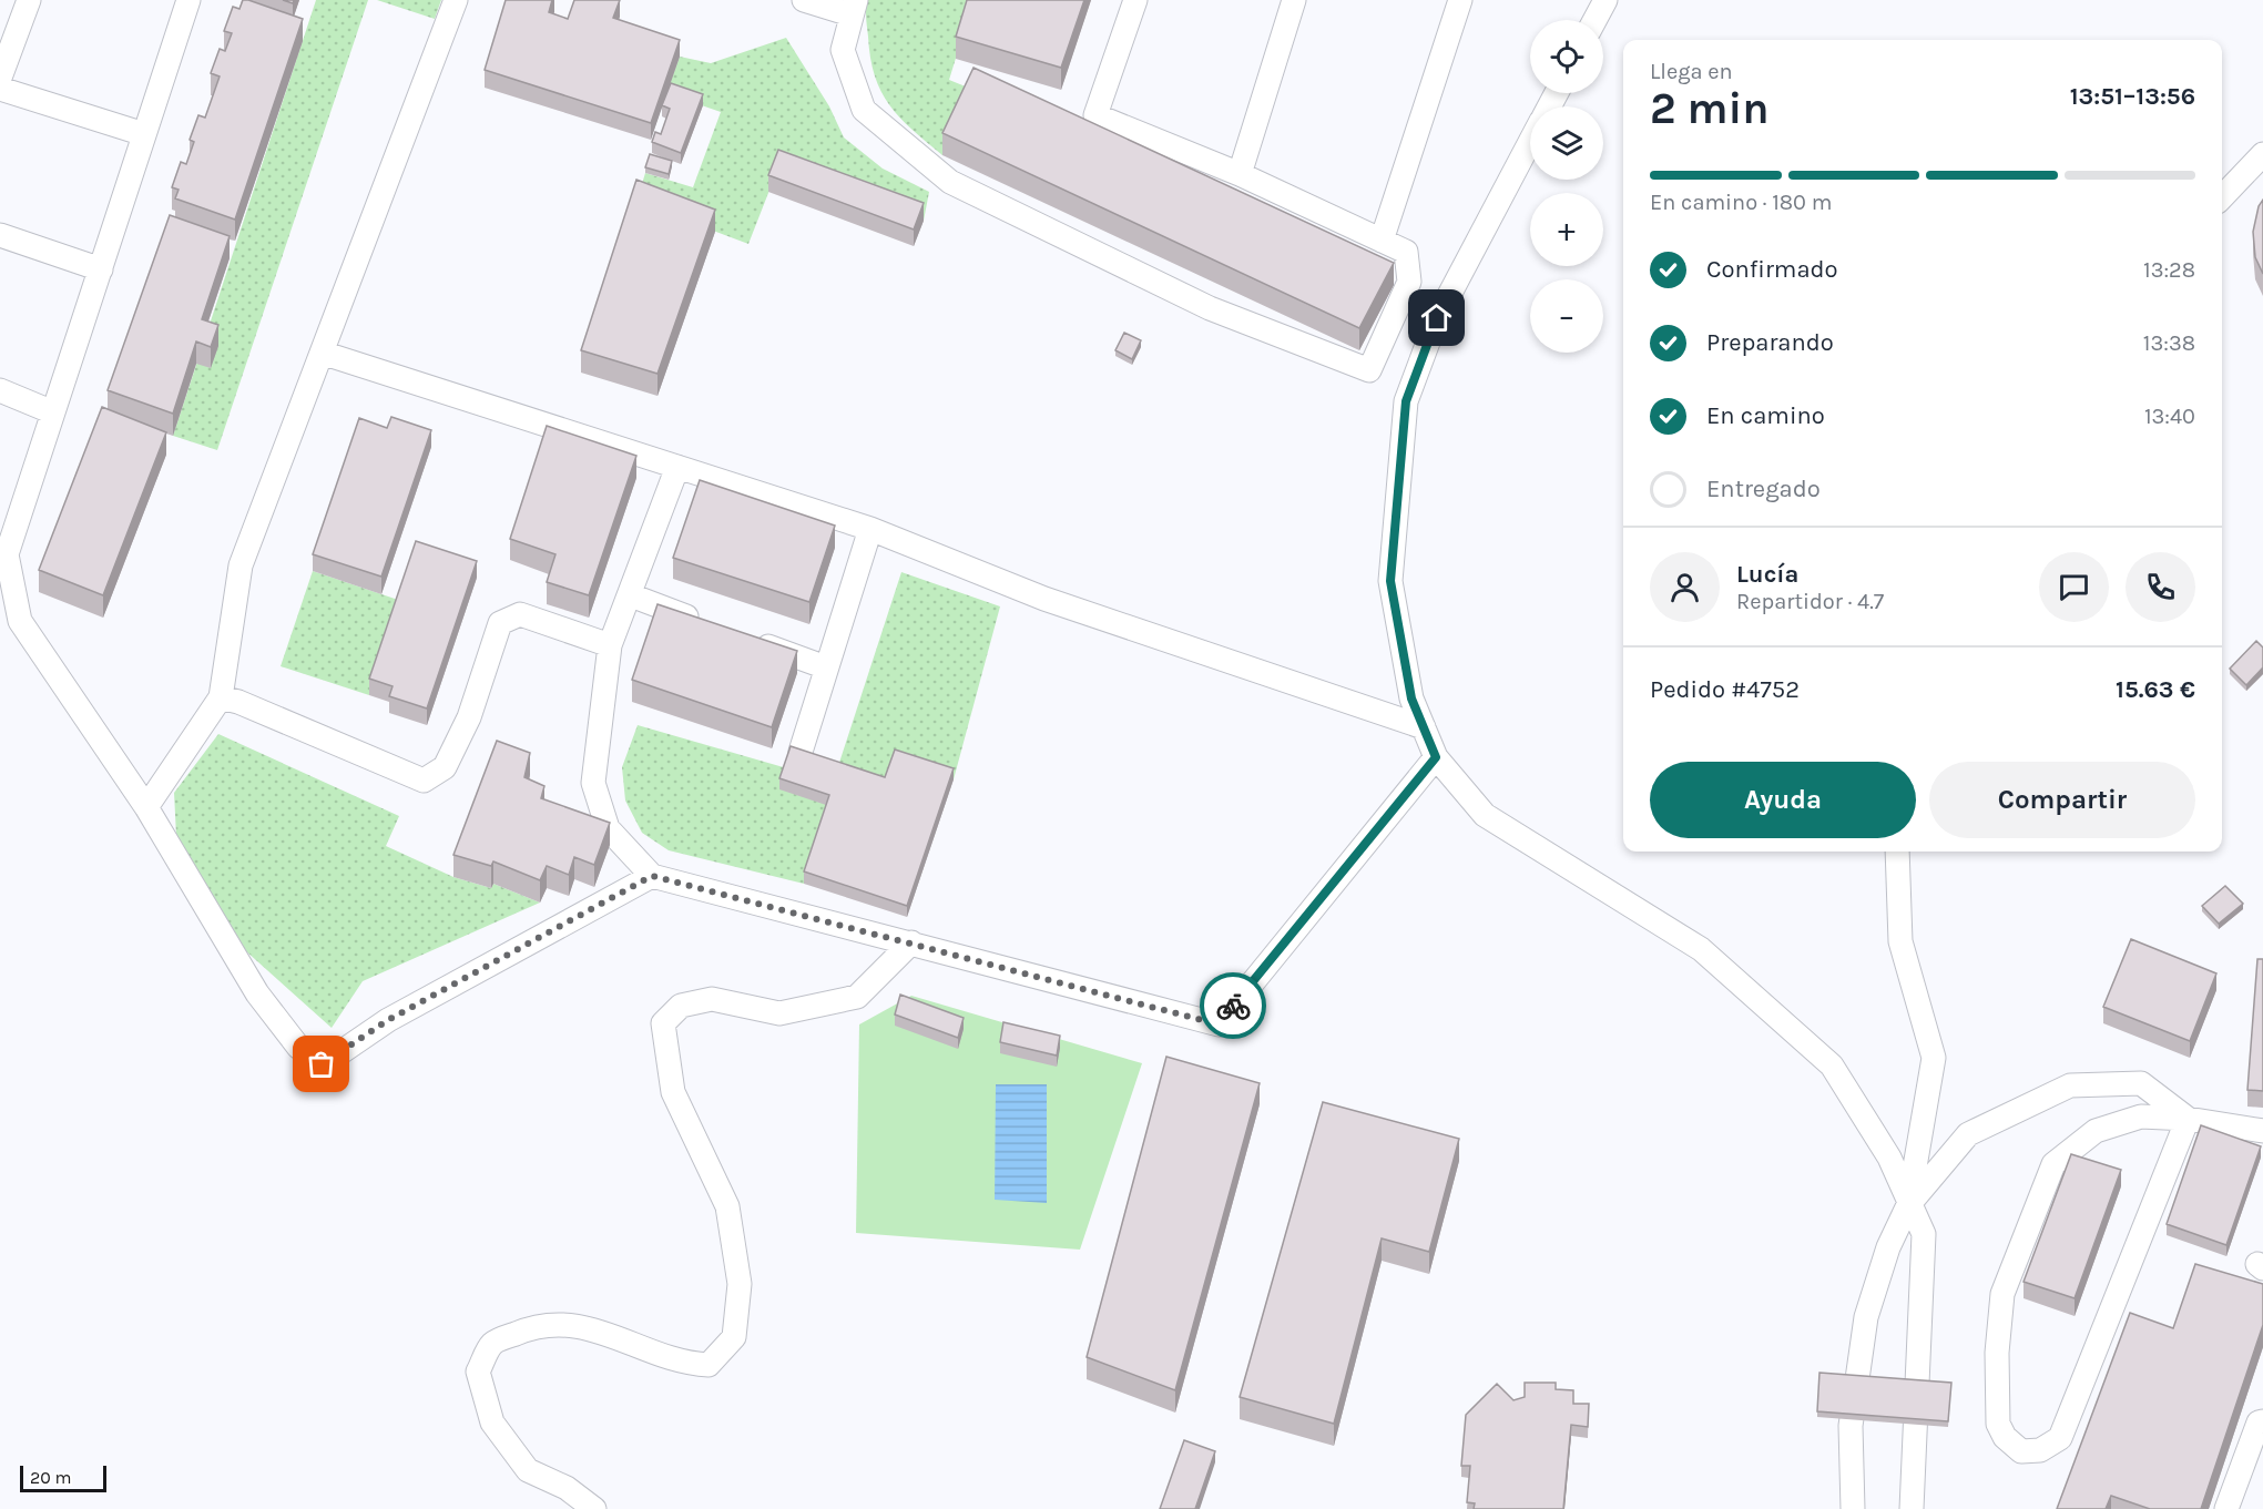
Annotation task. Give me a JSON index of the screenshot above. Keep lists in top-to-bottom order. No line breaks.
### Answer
{"scale_bar":"20 m","page":{"map_buttons":["+","−"],"heading":["2 min","Llega en","13:51–13:56"],"panel":["Lucía","Repartidor · 4.7","Pedido #4752","15.63 €"],"bar":"En camino · 180 m","list":[["Confirmado","13:28"],["Preparando","13:38"],["En camino","13:40"],"Entregado"],"buttons":["Ayuda","Compartir"],"scale":"20 m"}}
